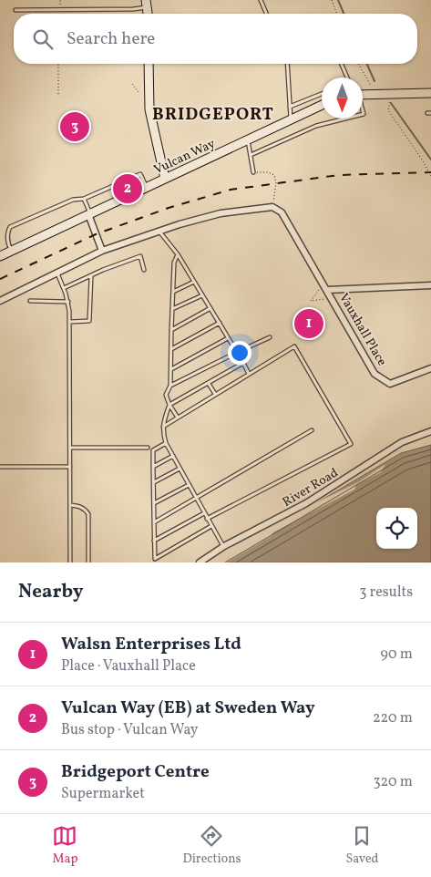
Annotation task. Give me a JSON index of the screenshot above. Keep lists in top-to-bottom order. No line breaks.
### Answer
{"streets":{"street":["Vulcan Way","Vauxhall Place","River Road"]},"districts":["BRIDGEPORT"],"north":"bottom","page":{"search":"Search here","pins":["3","2","1"],"heading":["Nearby","3 results"],"list":[{"mark":"1","name":"Walsn Enterprises Ltd","note":"Place · Vauxhall Place","value":"90 m"},{"mark":"2","name":"Vulcan Way (EB) at Sweden Way","note":"Bus stop · Vulcan Way","value":"220 m"},{"mark":"3","name":"Bridgeport Centre","note":"Supermarket","value":"320 m"}],"nav":["Map","Directions","Saved"]}}
